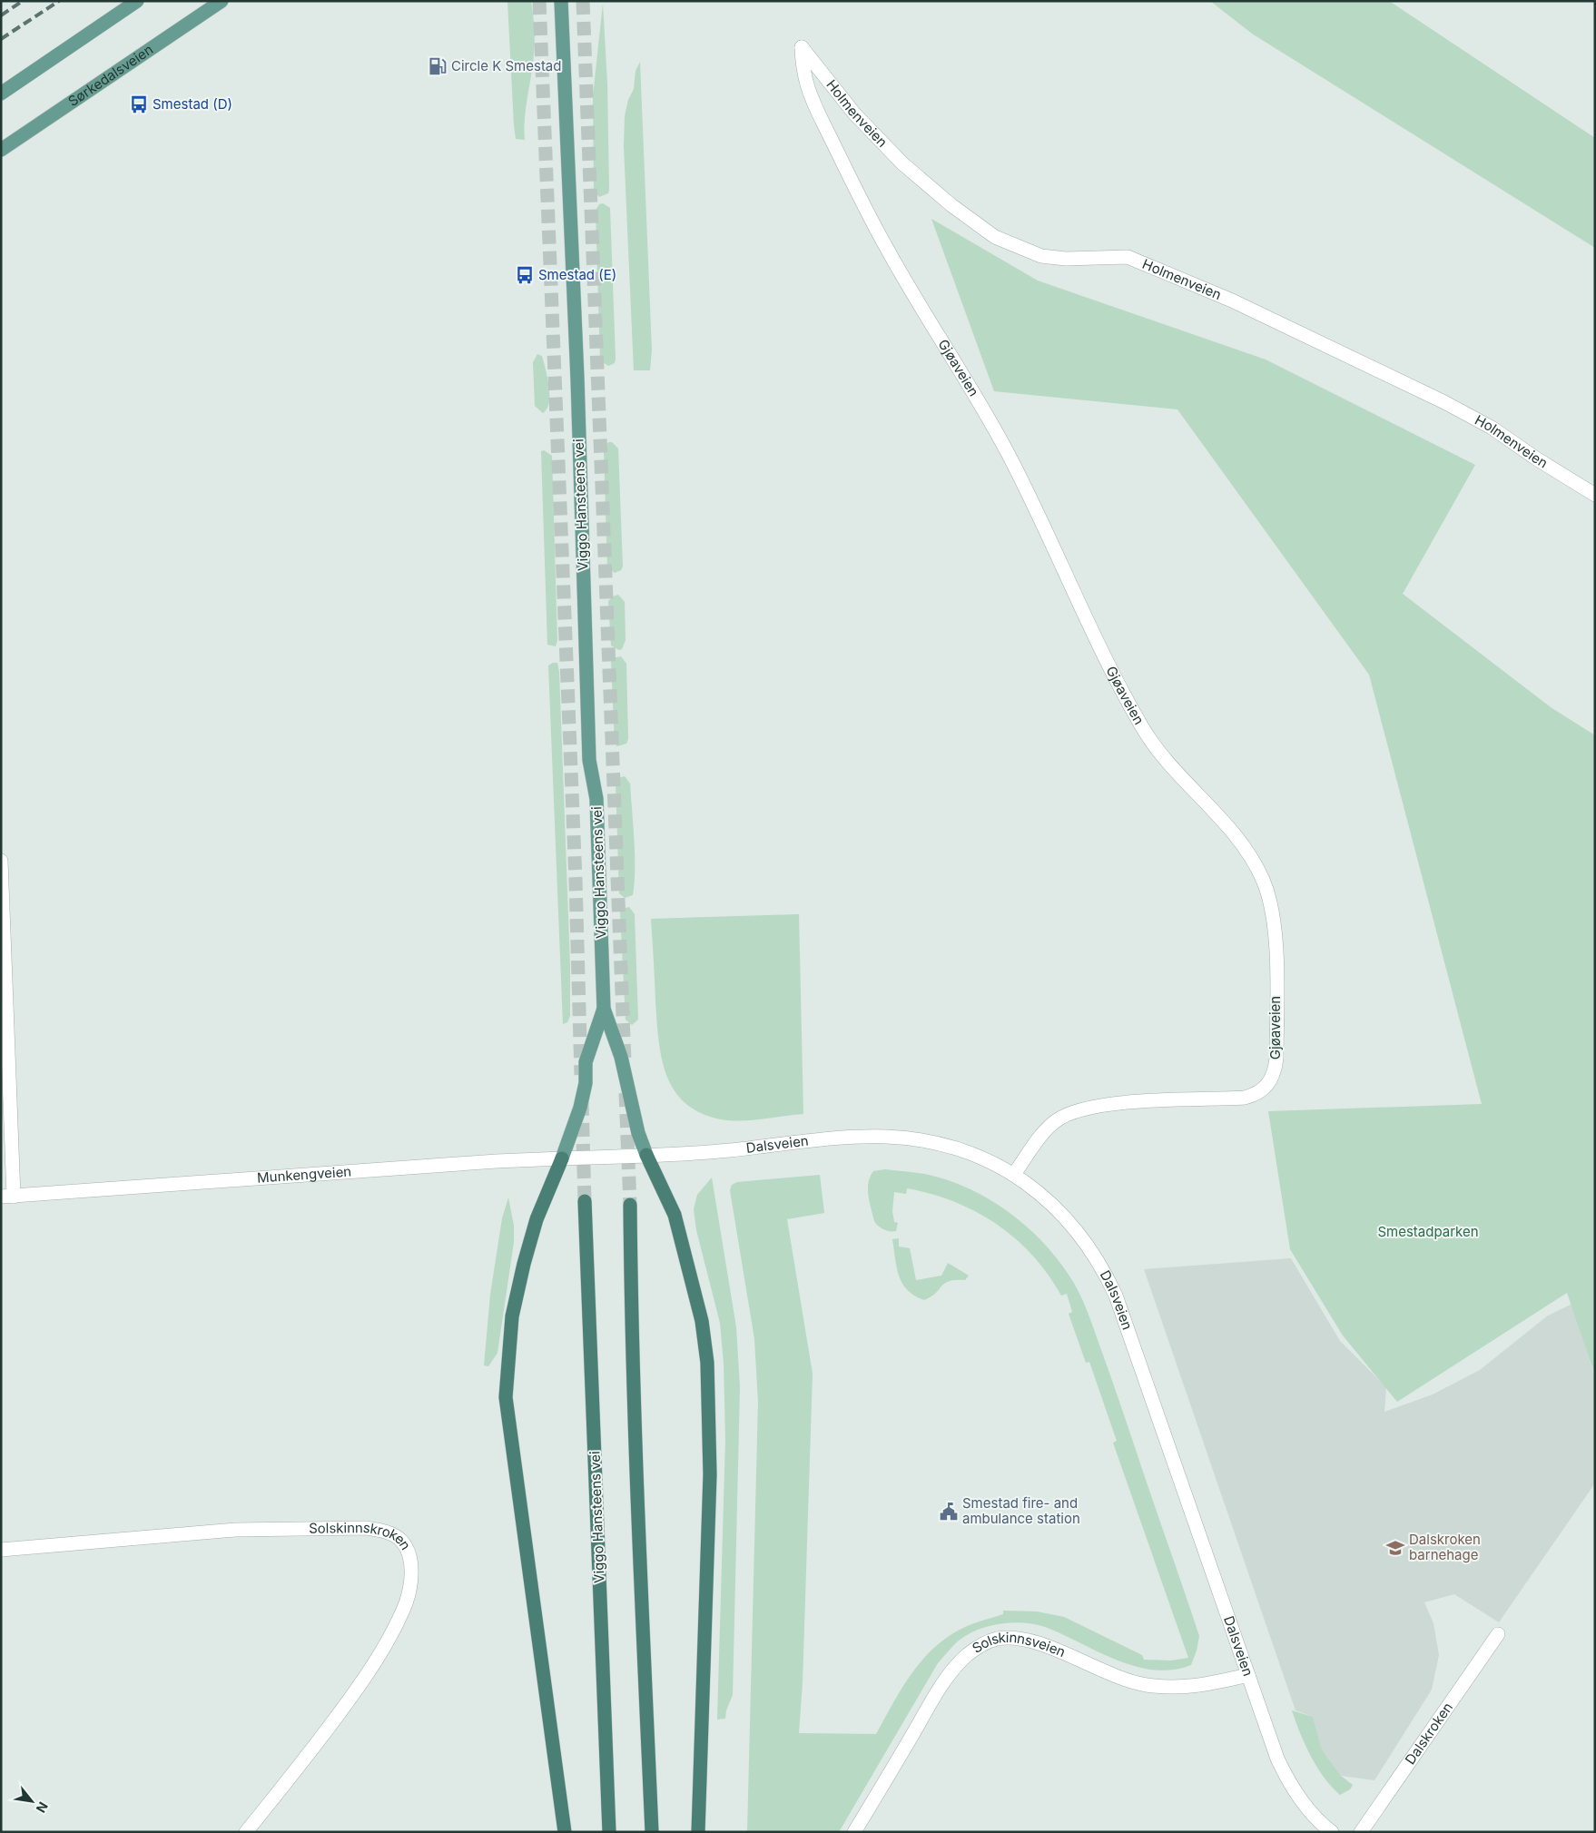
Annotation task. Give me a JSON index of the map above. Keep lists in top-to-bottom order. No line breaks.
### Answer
{"streets":{"highway":["Viggo Hansteens vei"],"main road":["Sørkedalsveien"],"street":["Holmenveien","Gjøaveien","Dalsveien","Munkengveien","Solskinnskroken","Solskinnsveien","Dalskroken"]},"crossings":[["Holmenveien","Gjøaveien"],["Gjøaveien","Dalsveien"],["Viggo Hansteens vei","Dalsveien"],["Viggo Hansteens vei","Munkengveien"],["Dalsveien","Munkengveien"],["Dalsveien","Solskinnsveien"]],"parks":["Smestadparken"],"places":{"fuel station":["Circle K Smestad"],"bus stop":["Smestad (D)","Smestad (E)"],"public building":["Smestad fire- and ambulance station"],"school or university":["Dalskroken barnehage"]},"north":"bottom right"}
